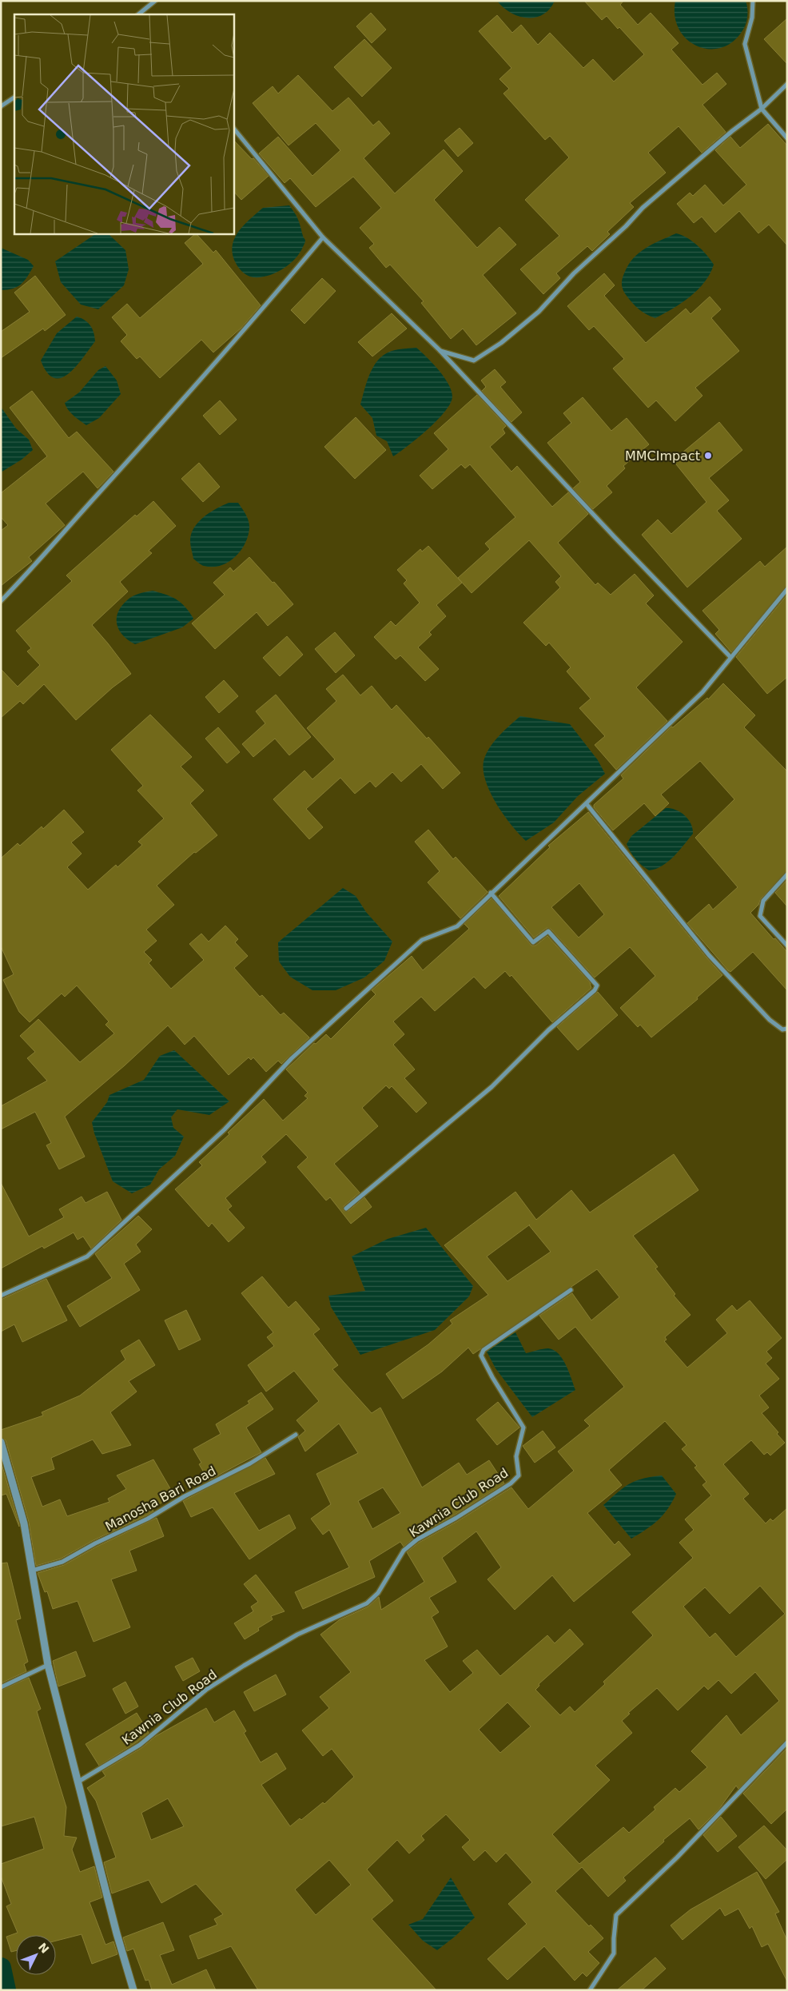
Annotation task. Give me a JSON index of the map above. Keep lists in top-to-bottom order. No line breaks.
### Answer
{"streets":{"street":["Manosha Bari Road","Kawnia Club Road"]},"places":["MMCImpact"],"north":"top right"}
